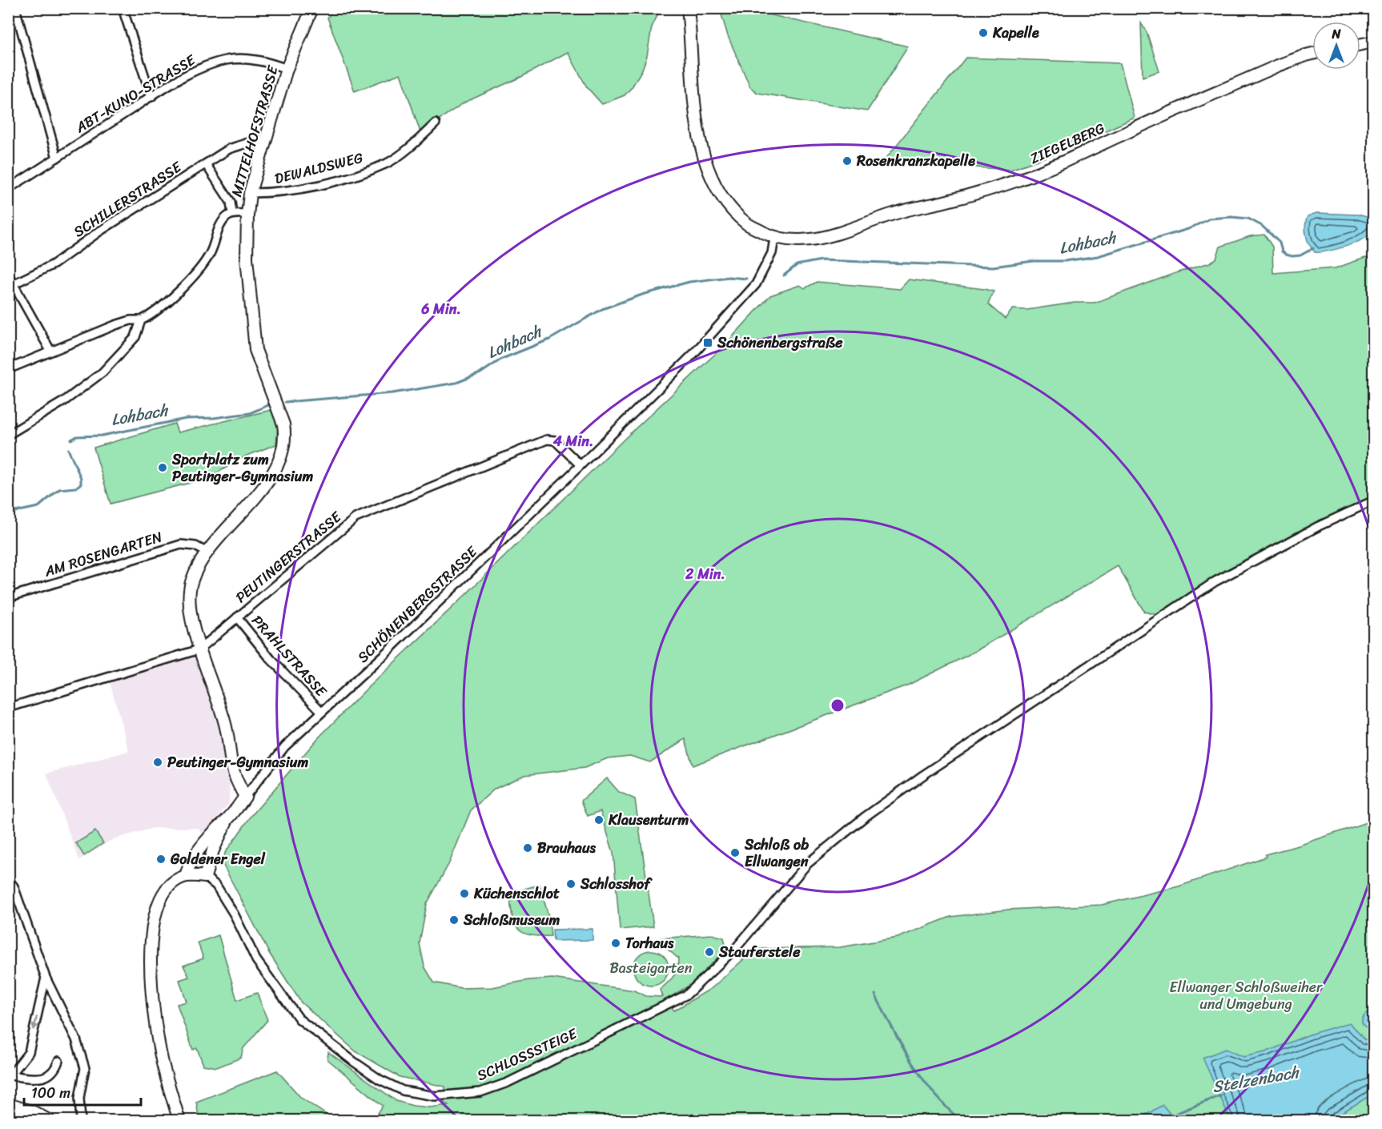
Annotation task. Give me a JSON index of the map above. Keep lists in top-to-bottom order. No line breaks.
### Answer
{"streets":{"street":["ABT-KUNO-STRASSE","MITTELHOFSTRASSE","ZIEGELBERG","DEWALDSWEG","SCHILLERSTRASSE","AM ROSENGARTEN","PEUTINGERSTRASSE","SCHÖNENBERGSTRASSE","PRAHLSTRASSE","SCHLOSSSTEIGE"]},"crossings":[["ABT-KUNO-STRASSE","MITTELHOFSTRASSE"],["MITTELHOFSTRASSE","DEWALDSWEG"],["MITTELHOFSTRASSE","SCHILLERSTRASSE"],["MITTELHOFSTRASSE","AM ROSENGARTEN"],["MITTELHOFSTRASSE","PEUTINGERSTRASSE"],["MITTELHOFSTRASSE","SCHÖNENBERGSTRASSE"],["ZIEGELBERG","SCHÖNENBERGSTRASSE"],["PEUTINGERSTRASSE","SCHÖNENBERGSTRASSE"],["PEUTINGERSTRASSE","PRAHLSTRASSE"],["SCHÖNENBERGSTRASSE","PRAHLSTRASSE"]],"water":["Lohbach","Stelzenbach"],"parks":["Basteigarten","Ellwanger Schloßweiher und Umgebung"],"places":{"other":["Kapelle","Rosenkranzkapelle","Sportplatz zum Peutinger-Gymnasium","Peutinger-Gymnasium","Klausenturm","Brauhaus","Schloß ob Ellwangen","Goldener Engel","Schlosshof","Küchenschlot","Schloßmuseum","Torhaus","Stauferstele"],"transit":["Schönenbergstraße"]},"scale_bar":"100 m","north":"top","rings":["6 Min.","4 Min.","2 Min."]}
